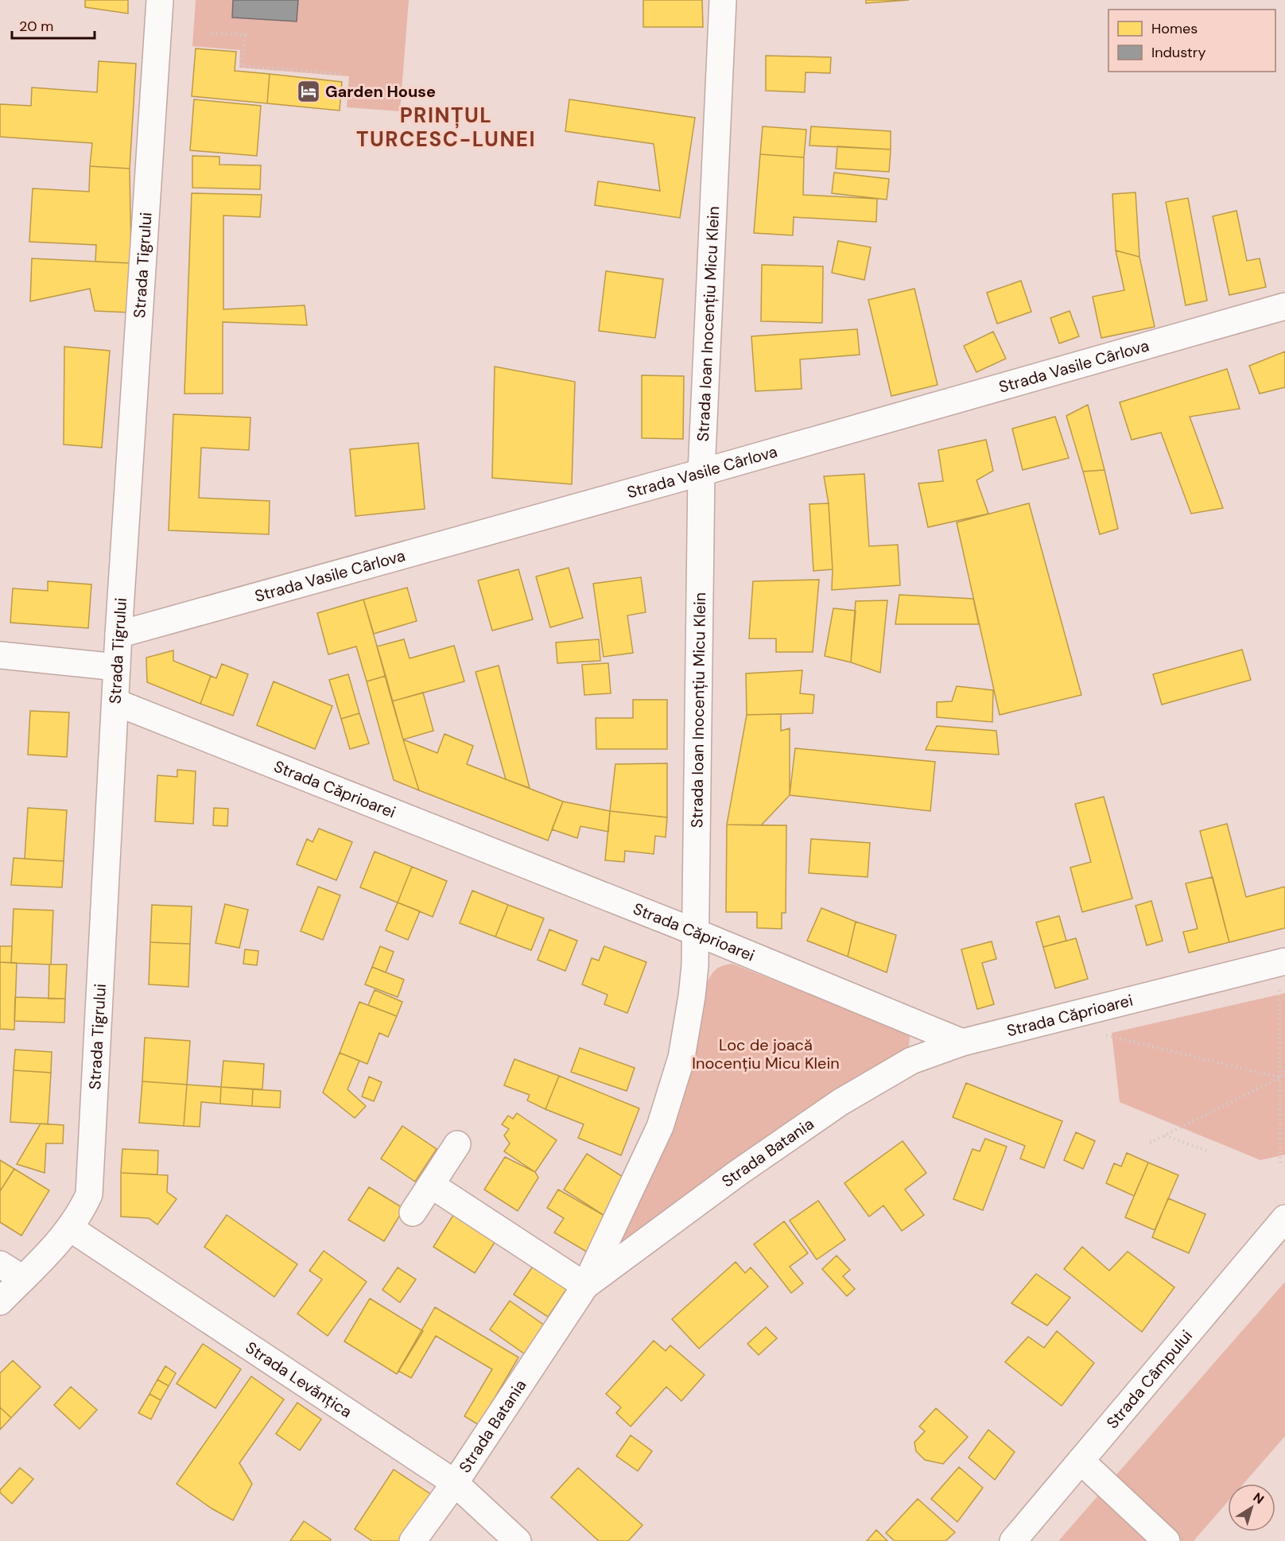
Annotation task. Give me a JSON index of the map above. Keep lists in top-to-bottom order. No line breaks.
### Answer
{"streets":{"street":["Strada Tigrului","Strada Ioan Inocențiu Micu Klein","Strada Vasile Cârlova","Strada Căprioarei","Strada Batania","Strada Levănțica","Strada Câmpului"]},"crossings":[["Strada Tigrului","Strada Vasile Cârlova"],["Strada Tigrului","Strada Căprioarei"],["Strada Tigrului","Strada Levănțica"],["Strada Ioan Inocențiu Micu Klein","Strada Vasile Cârlova"],["Strada Ioan Inocențiu Micu Klein","Strada Căprioarei"],["Strada Ioan Inocențiu Micu Klein","Strada Batania"],["Strada Căprioarei","Strada Batania"],["Strada Batania","Strada Levănțica"]],"districts":["PRINȚUL TURCESC-LUNEI"],"parks":["Loc de joacă Inocențiu Micu Klein"],"places":{"hotel":["Garden House"]},"legend":["Homes","Industry"],"scale_bar":"20 m","north":"top right"}
